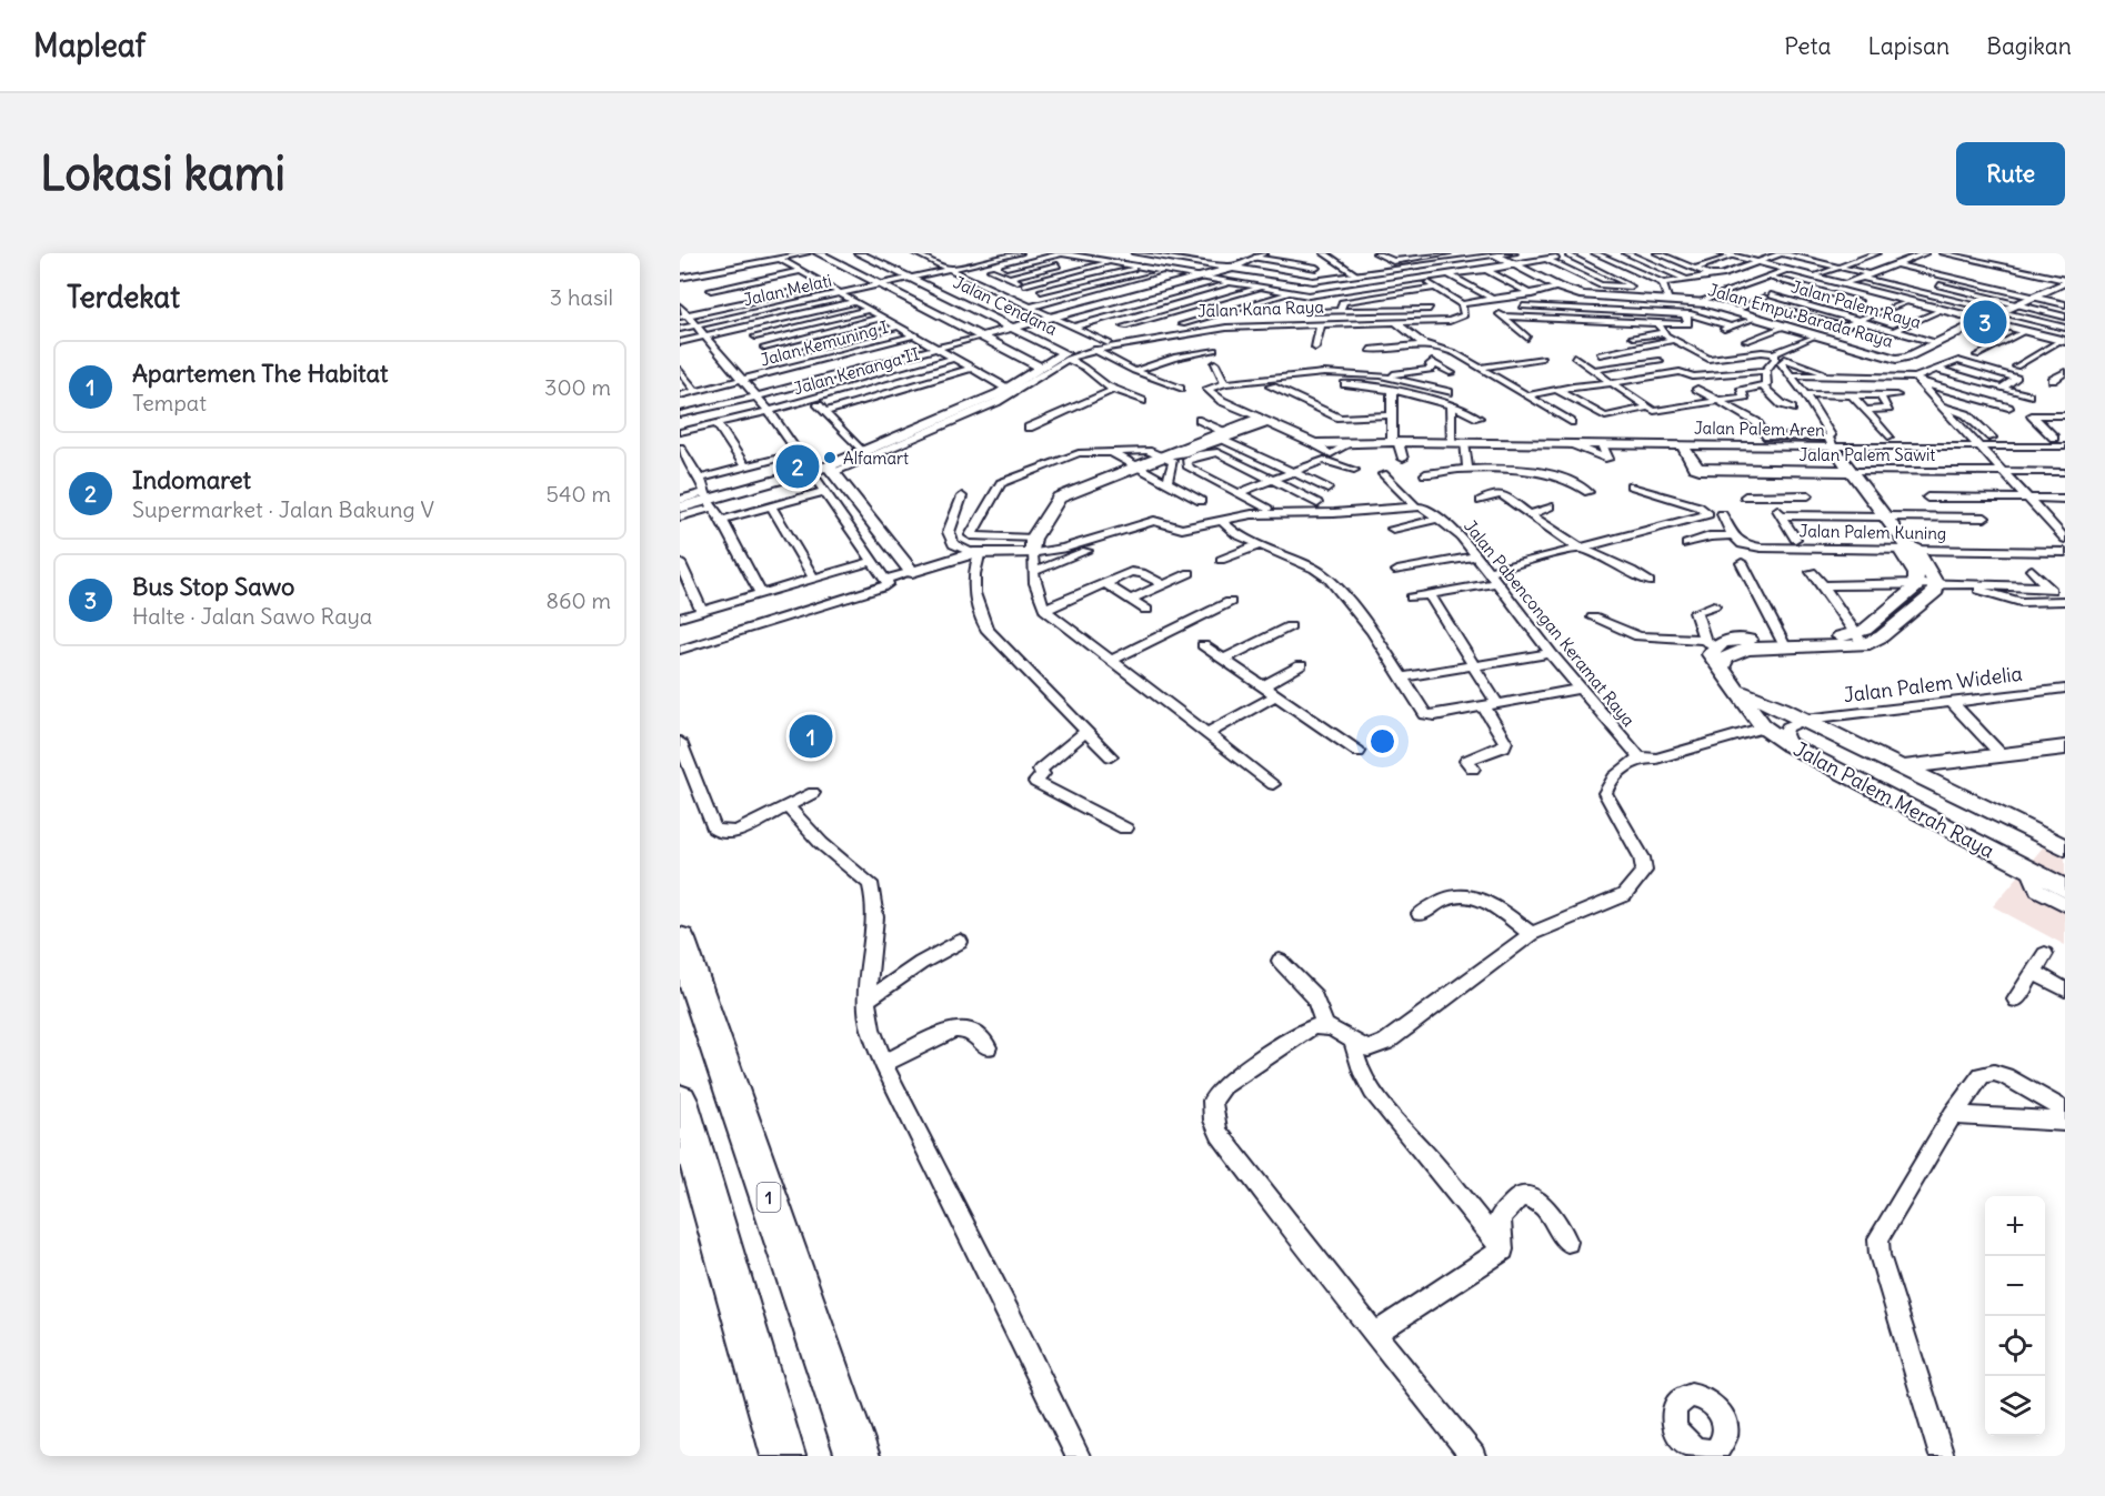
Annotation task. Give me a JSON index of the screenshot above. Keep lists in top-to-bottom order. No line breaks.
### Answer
{"streets":{"highway":["1"],"street":["Jalan Melati","Jalan Palem Raya","Jalan Cendana","Jalan Kana Raya","Jalan Empu Barada Raya","Jalan Kemuning I","Jalan Kenanga II","Jalan Palem Aren","Jalan Palem Sawit","Jalan Palem Kuning","Jalan Pabencongan Keramat Raya","Jalan Palem Widelia","Jalan Palem Merah Raya"]},"crossings":[["Jalan Melati","Jalan Cendana"],["Jalan Palem Raya","Jalan Empu Barada Raya"],["Jalan Cendana","Jalan Kana Raya"],["Jalan Palem Aren","Jalan Palem Sawit"],["Jalan Palem Widelia","Jalan Palem Merah Raya"]],"places":["Alfamart"],"page":{"header":"Mapleaf","nav":["Peta","Lapisan","Bagikan"],"buttons":"Rute","title":"Lokasi kami","heading":["Terdekat","3 hasil"],"pins":["3","2","1"],"list":[{"mark":"1","name":"Apartemen The Habitat","note":"Tempat","value":"300 m"},{"mark":"2","name":"Indomaret","note":"Supermarket · Jalan Bakung V","value":"540 m"},{"mark":"3","name":"Bus Stop Sawo","note":"Halte · Jalan Sawo Raya","value":"860 m"}],"map_buttons":["+","−"]}}
